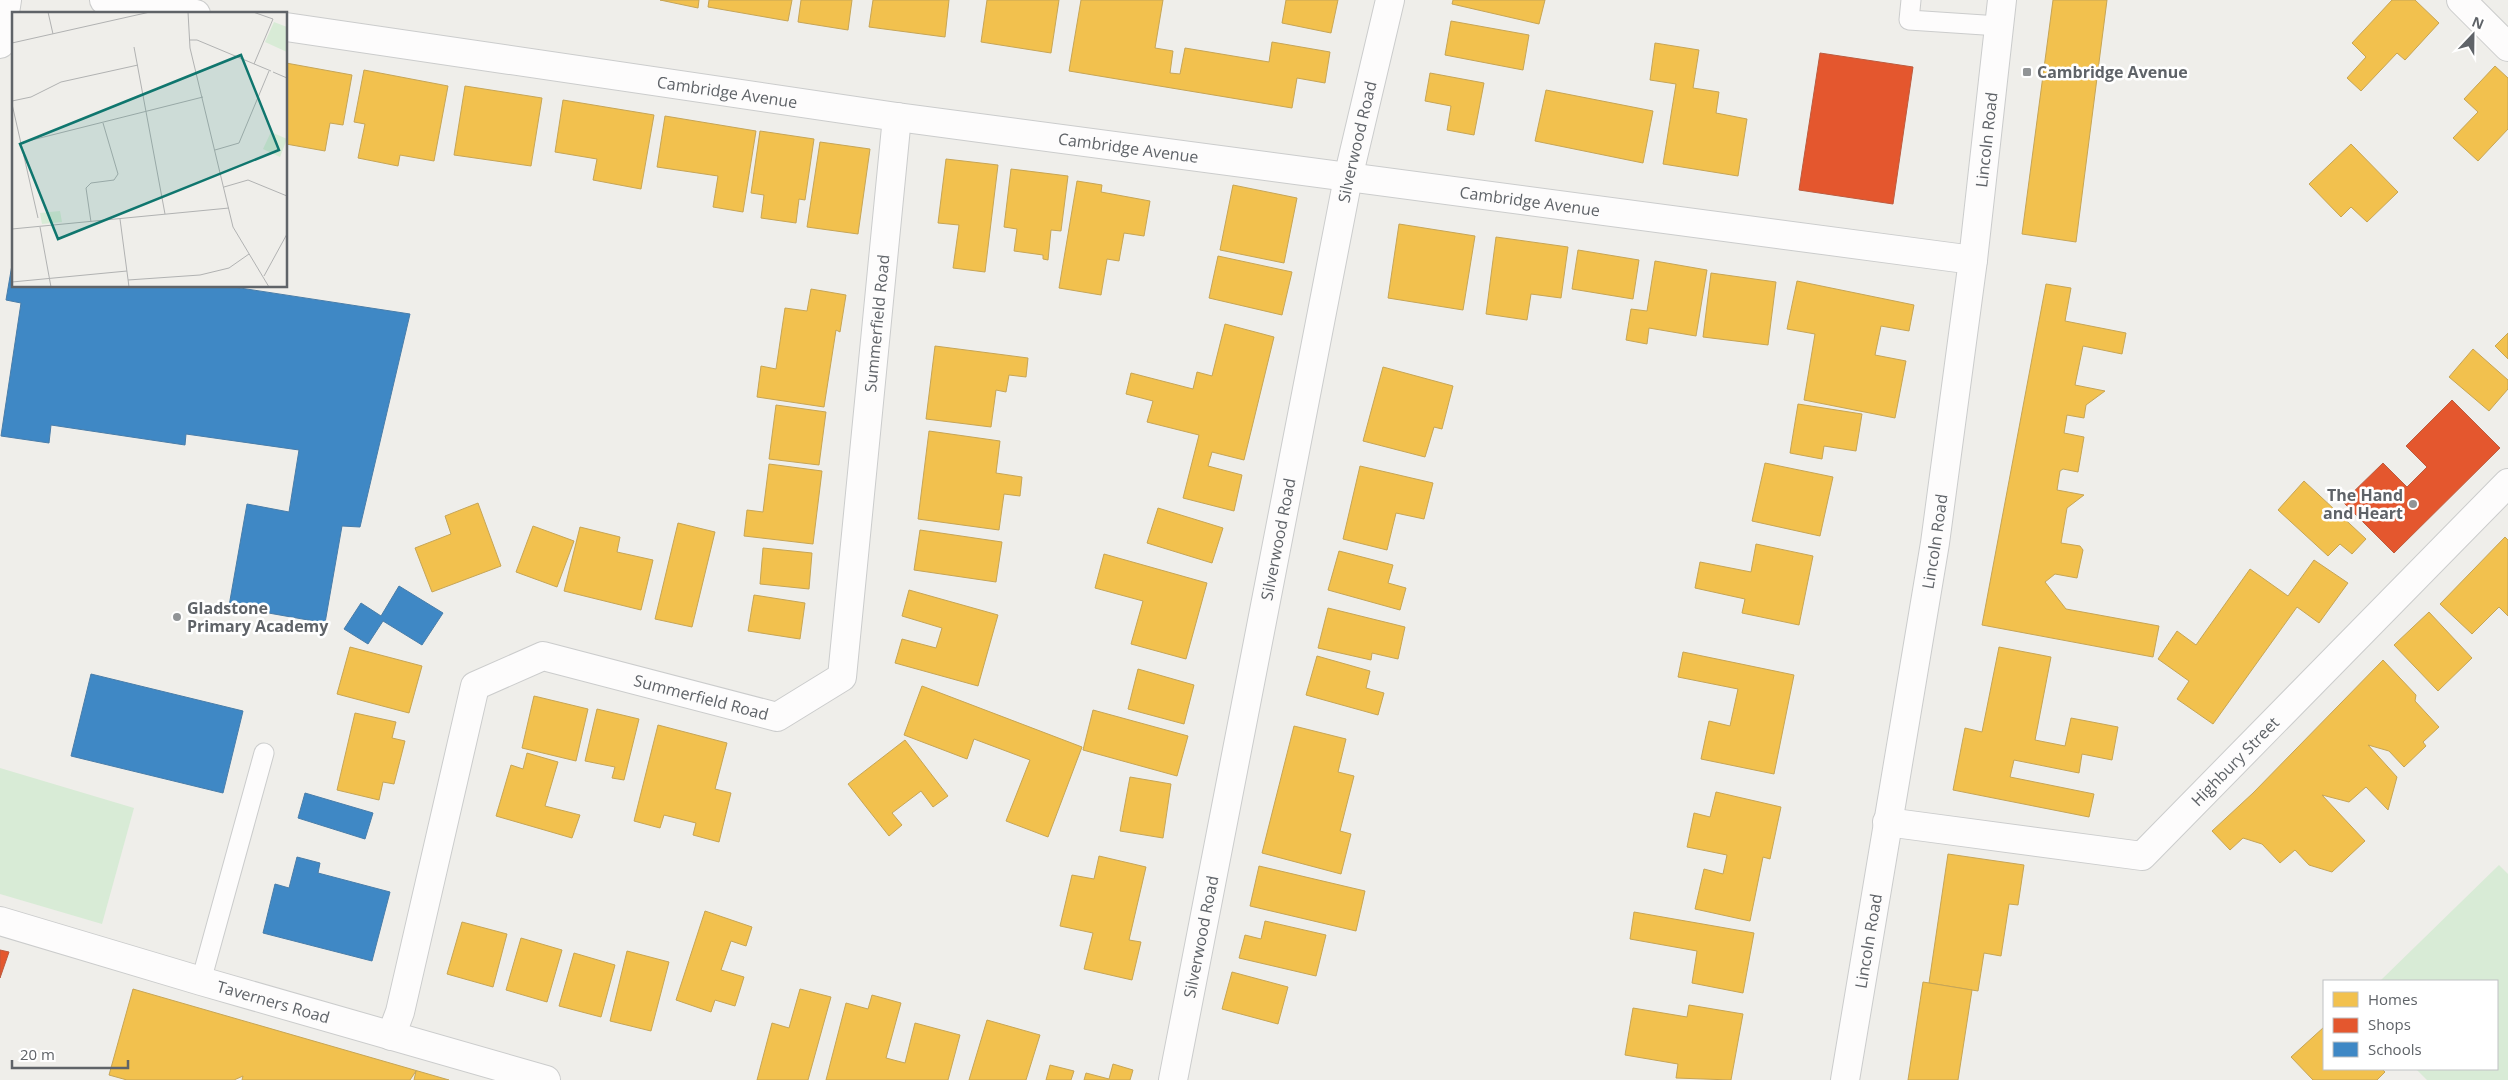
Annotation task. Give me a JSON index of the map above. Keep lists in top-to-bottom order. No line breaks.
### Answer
{"streets":{"street":["Cambridge Avenue","Lincoln Road","Silverwood Road","Summerfield Road","Highbury Street","Taverners Road"]},"crossings":[["Cambridge Avenue","Lincoln Road"],["Cambridge Avenue","Silverwood Road"],["Cambridge Avenue","Summerfield Road"],["Lincoln Road","Highbury Street"],["Summerfield Road","Taverners Road"]],"places":{"transit":["Cambridge Avenue"],"other":["The Hand and Heart","Gladstone Primary Academy"]},"legend":["Homes","Shops","Schools"],"scale_bar":"20 m","north":"top"}
